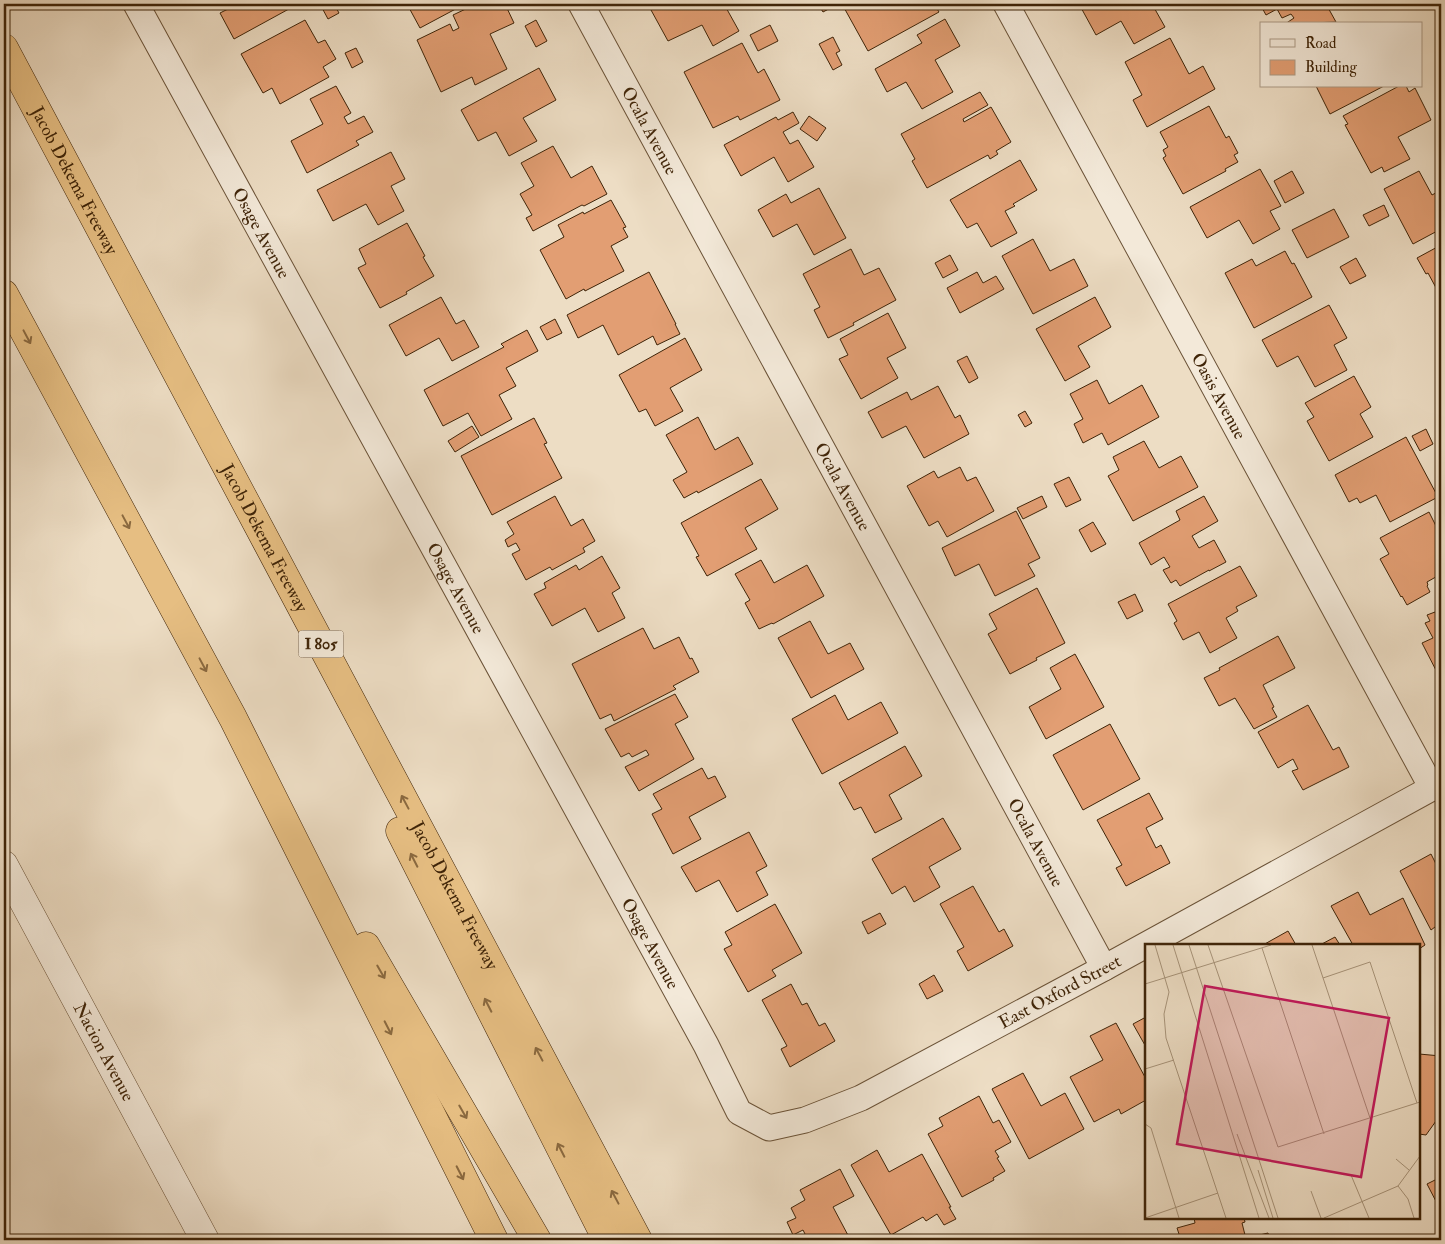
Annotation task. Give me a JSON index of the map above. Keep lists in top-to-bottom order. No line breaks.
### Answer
{"streets":{"highway":["Jacob Dekema Freeway","I 805"],"street":["Ocala Avenue","Osage Avenue","Oasis Avenue","East Oxford Street","Nacion Avenue"]},"crossings":[["Ocala Avenue","East Oxford Street"],["Osage Avenue","East Oxford Street"],["Oasis Avenue","East Oxford Street"]],"legend":["Road","Building"]}
